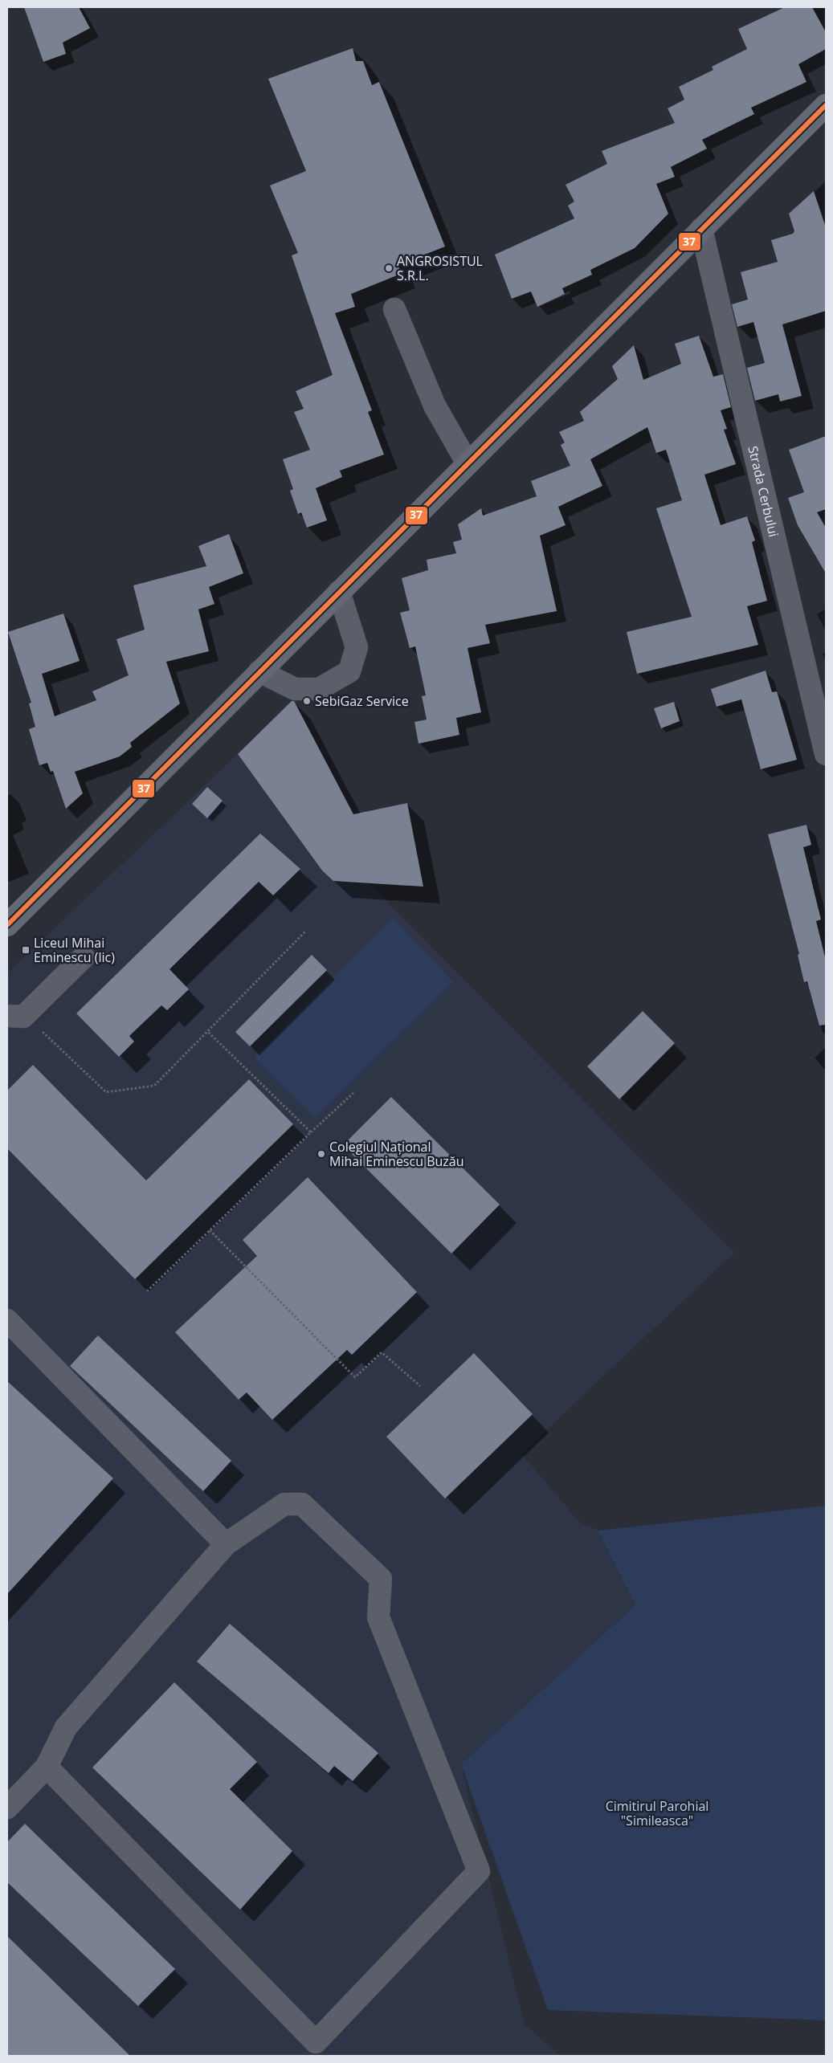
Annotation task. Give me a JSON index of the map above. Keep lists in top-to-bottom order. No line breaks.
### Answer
{"streets":{"street":["Strada Cerbului"]},"parks":["Cimitirul Parohial \"Simileasca\""],"places":{"other":["ANGROSISTUL S.R.L.","SebiGaz Service","Colegiul Național Mihai Eminescu Buzău"],"transit":["Liceul Mihai Eminescu (lic)"]},"lines":["transit line 37"]}
